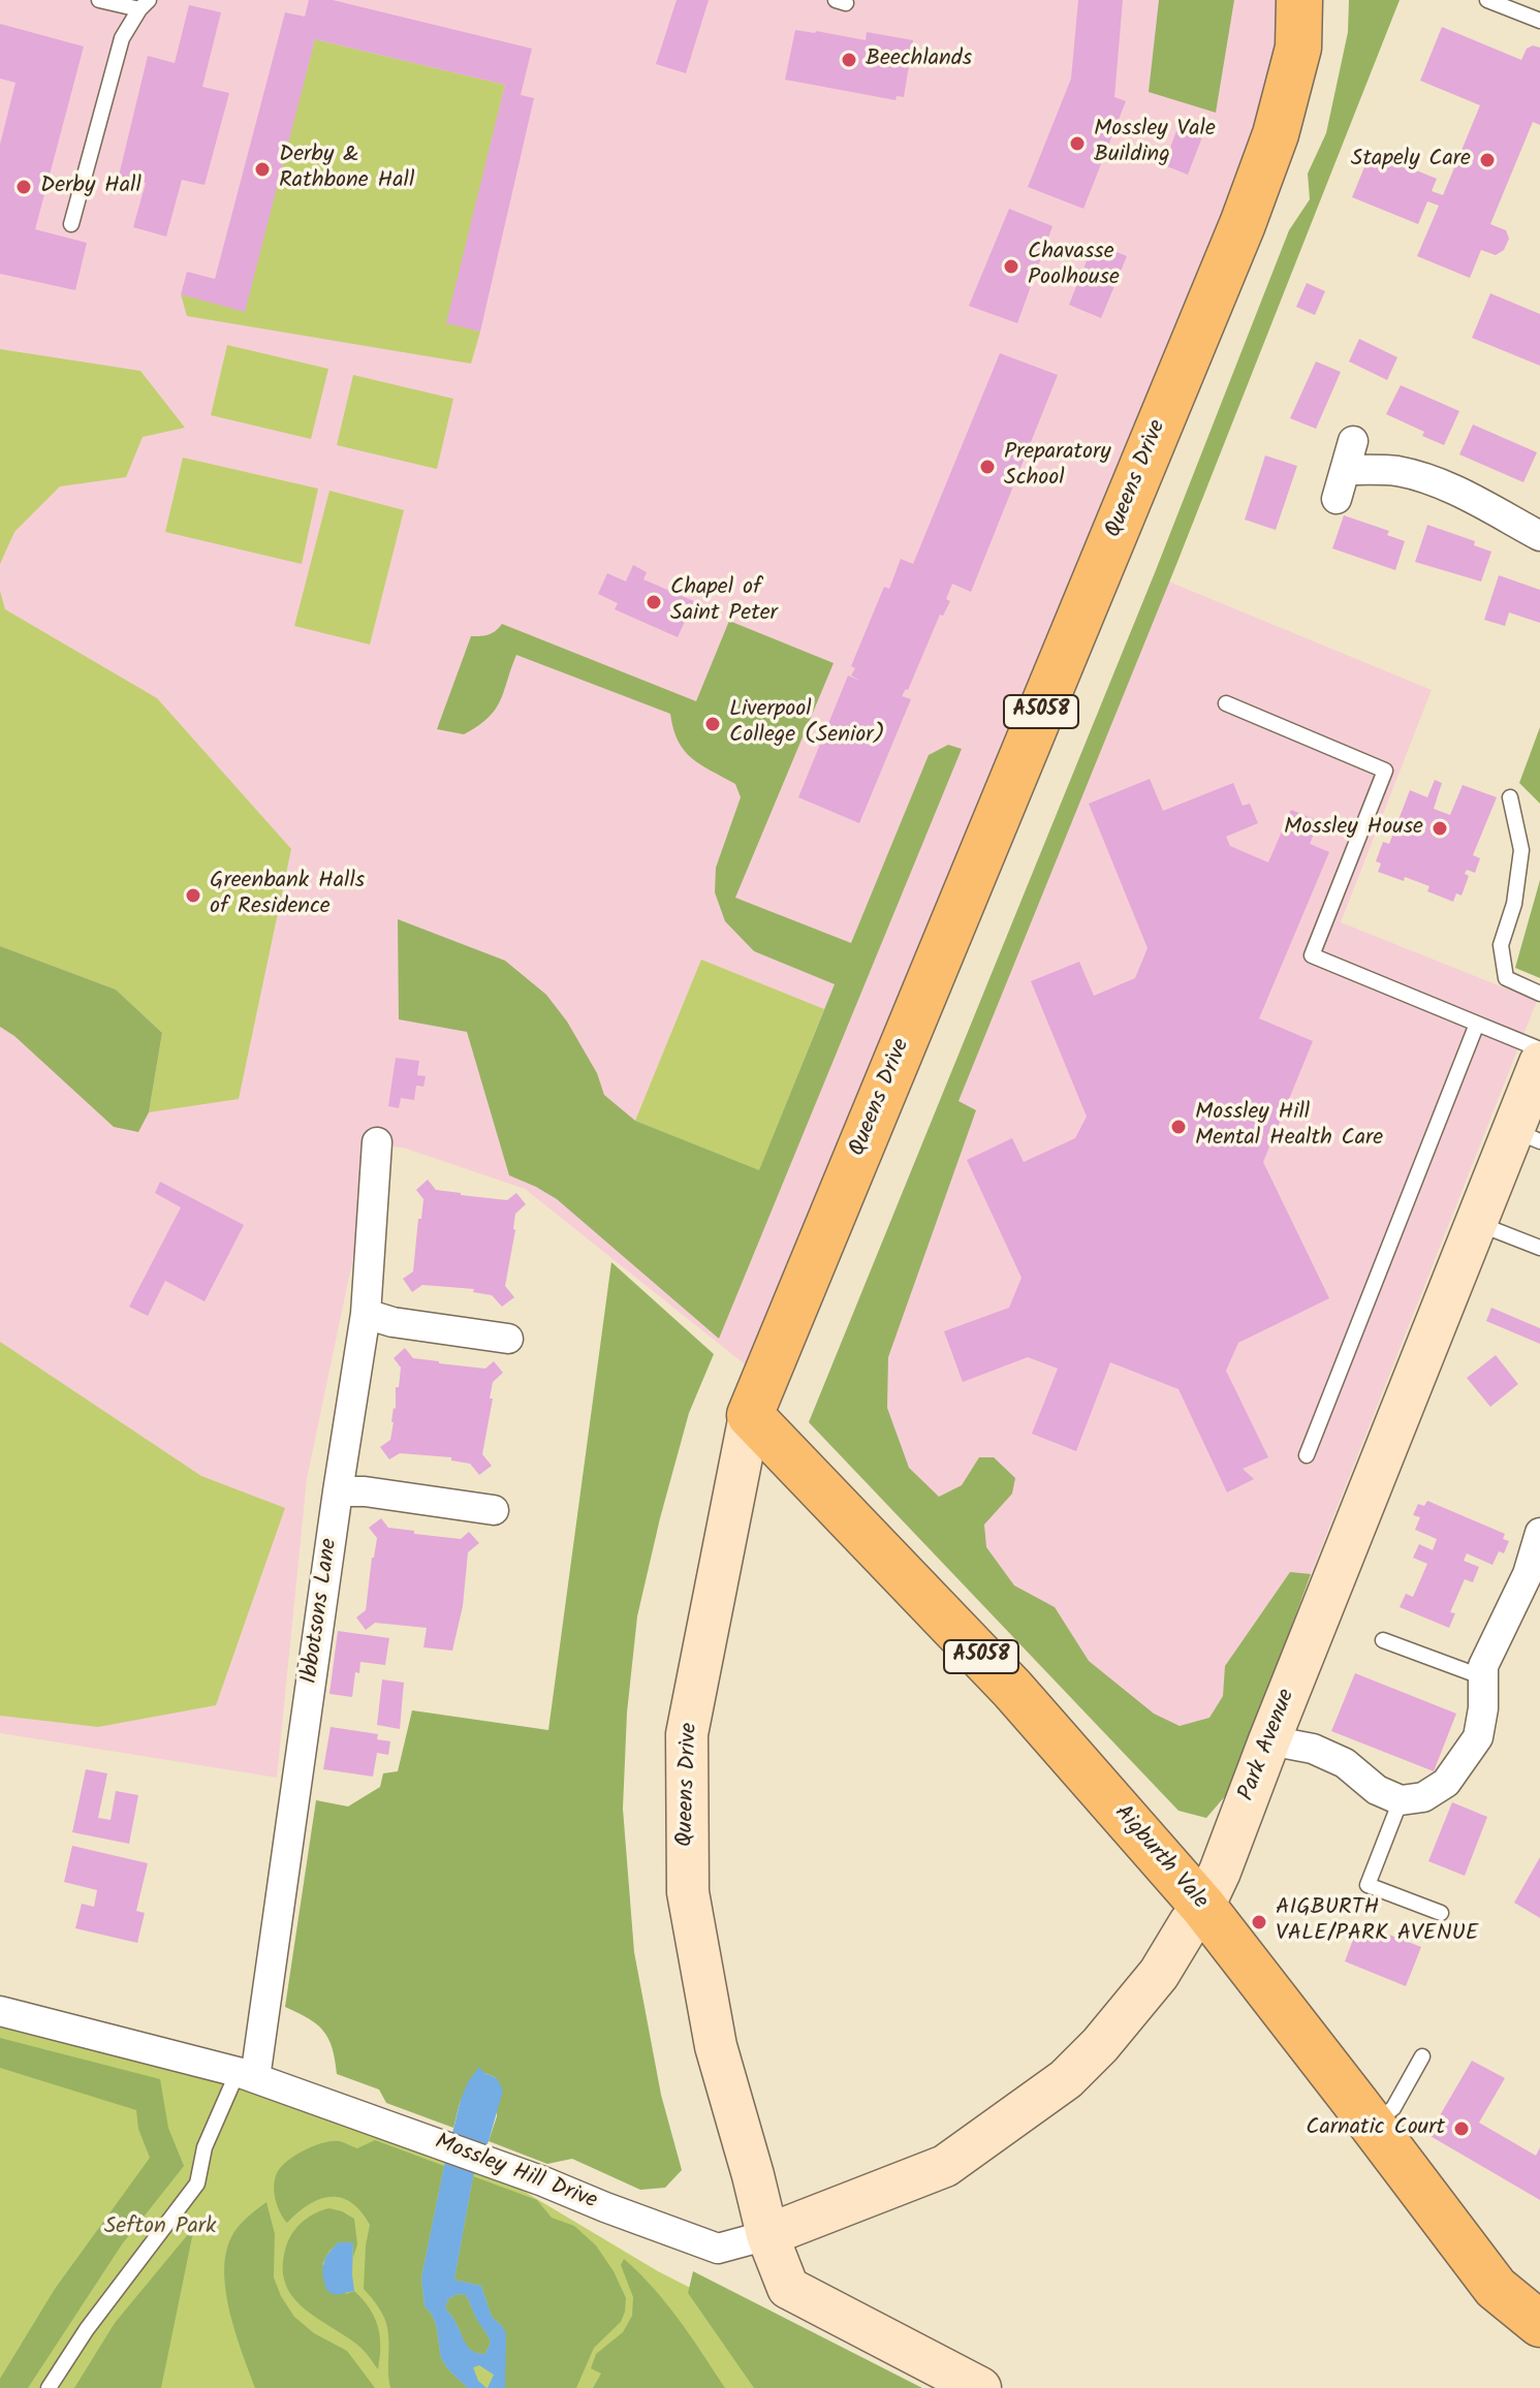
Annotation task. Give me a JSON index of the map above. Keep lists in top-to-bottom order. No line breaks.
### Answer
{"streets":{"main road":["Queens Drive","A5058","Aigburth Vale"],"street":["Ibbotsons Lane","Park Avenue","Mossley Hill Drive"]},"crossings":[["Queens Drive","Park Avenue"],["Queens Drive","Aigburth Vale"],["Queens Drive","Mossley Hill Drive"],["Ibbotsons Lane","Mossley Hill Drive"],["Park Avenue","Aigburth Vale"],["Park Avenue","Mossley Hill Drive"]],"parks":["Sefton Park"],"places":["Beechlands","Mossley Vale Building","Stapely Care","Derby & Rathbone Hall","Derby Hall","Chavasse Poolhouse","Preparatory School","Chapel of Saint Peter","Liverpool College (Senior)","Mossley House","Greenbank Halls of Residence","Mossley Hill Mental Health Care","AIGBURTH VALE/PARK AVENUE","Carnatic Court"]}
